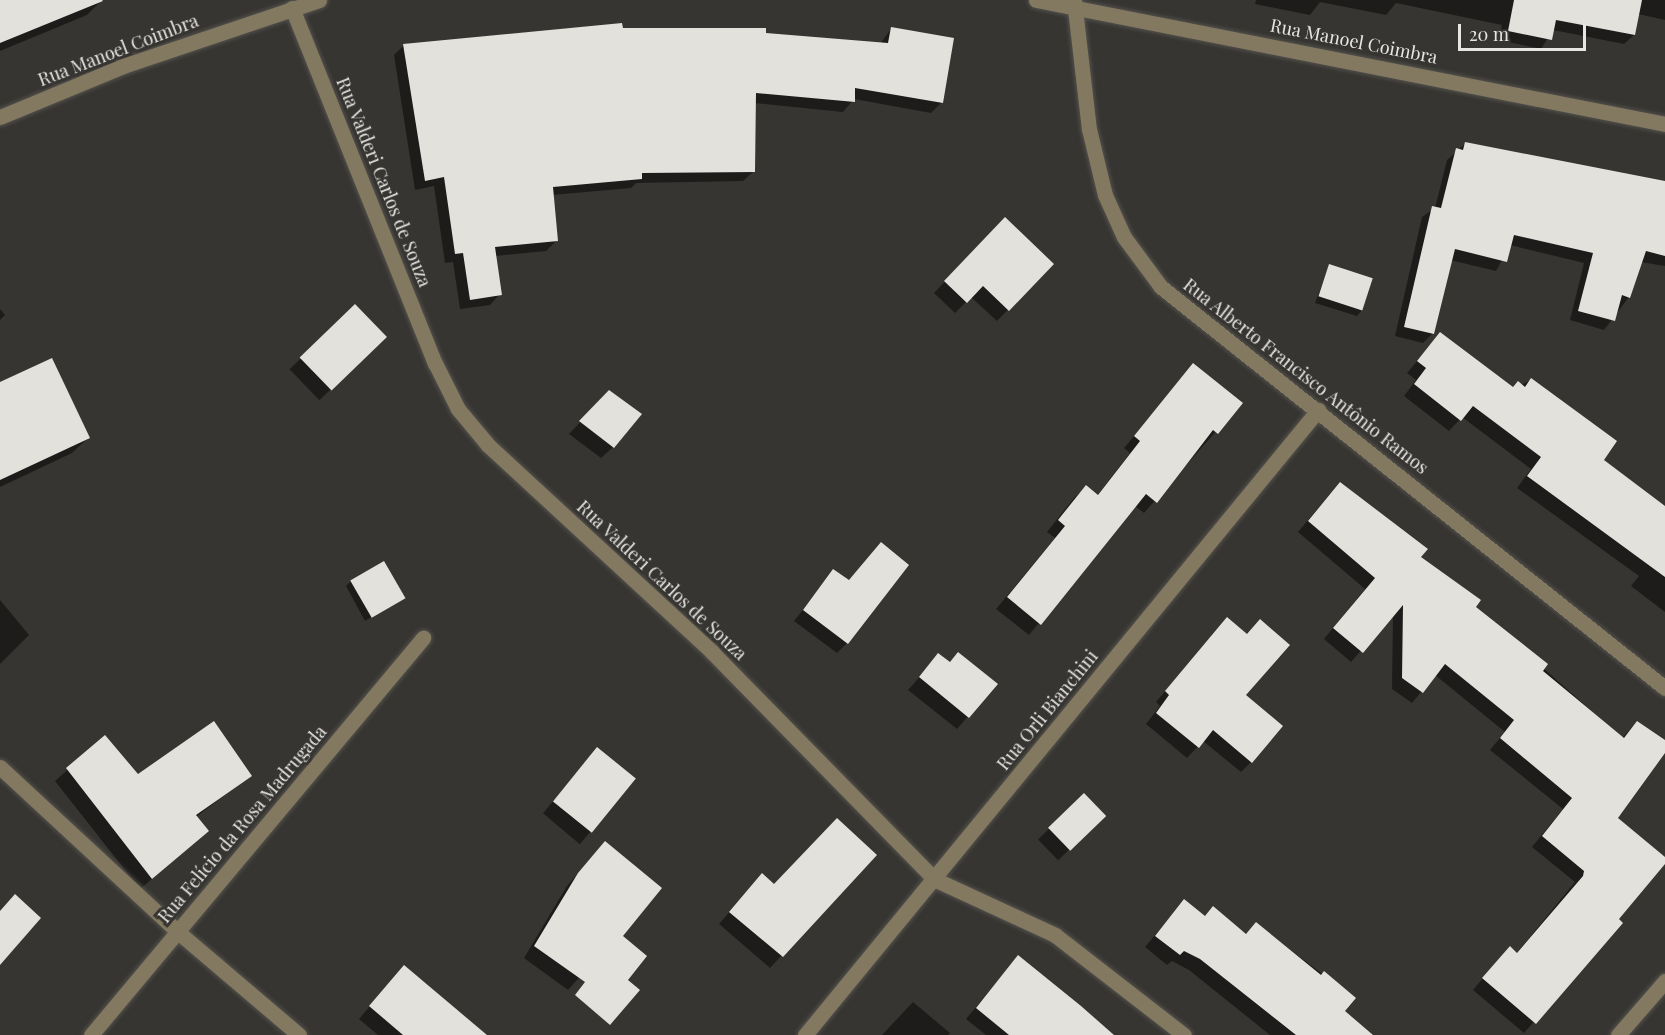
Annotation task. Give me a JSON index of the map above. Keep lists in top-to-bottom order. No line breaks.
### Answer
{"streets":{"street":["Rua Manoel Coimbra","Rua Valderi Carlos de Souza","Rua Alberto Francisco Antônio Ramos","Rua Orli Bianchini","Rua Felício da Rosa Madrugada"]},"crossings":[["Rua Manoel Coimbra","Rua Valderi Carlos de Souza"],["Rua Manoel Coimbra","Rua Alberto Francisco Antônio Ramos"],["Rua Valderi Carlos de Souza","Rua Orli Bianchini"],["Rua Alberto Francisco Antônio Ramos","Rua Orli Bianchini"]],"scale_bar":"20 m"}
